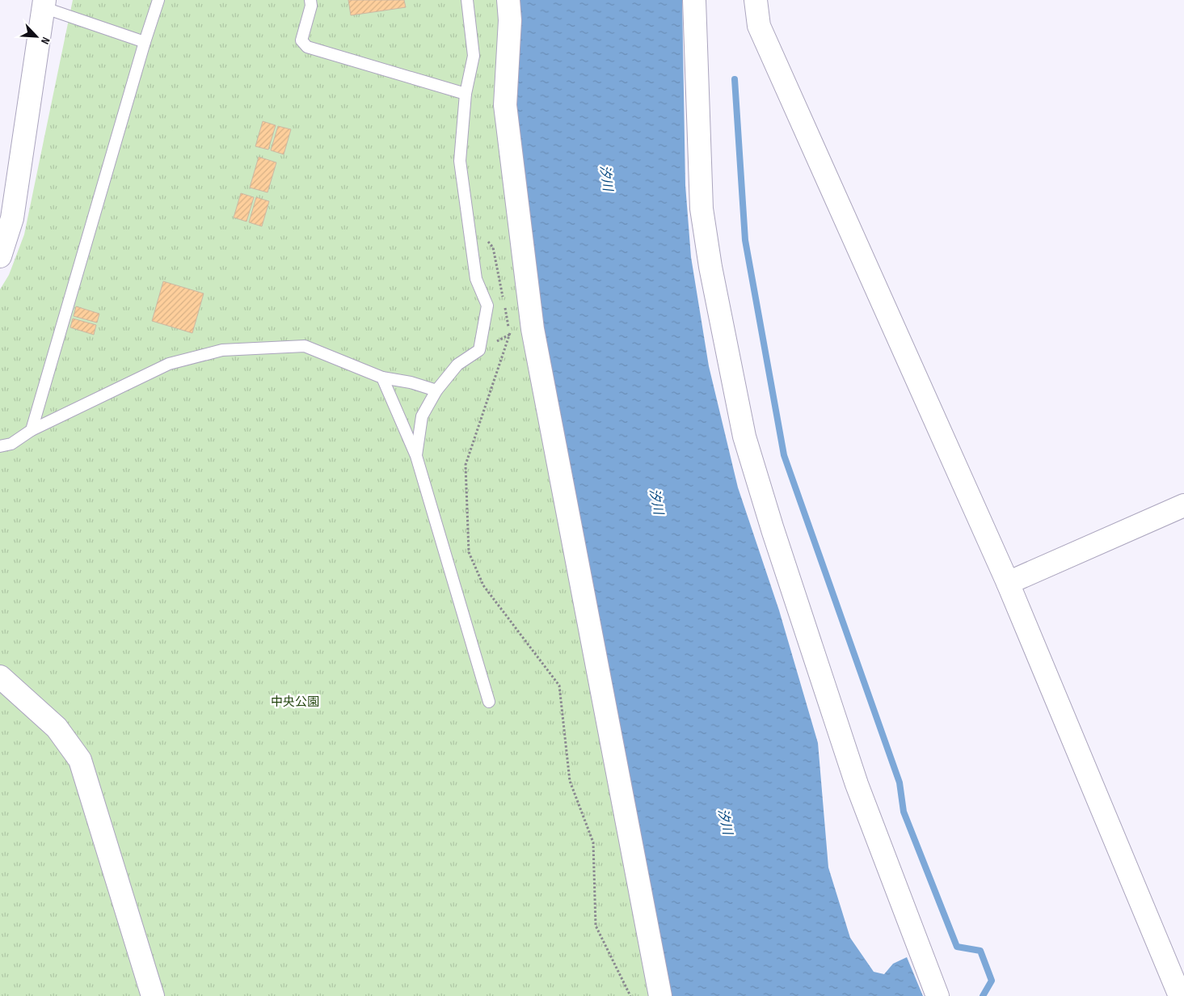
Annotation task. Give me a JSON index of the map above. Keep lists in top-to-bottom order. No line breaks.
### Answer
{"water":["汐川"],"parks":["中央公園"],"north":"bottom right"}
